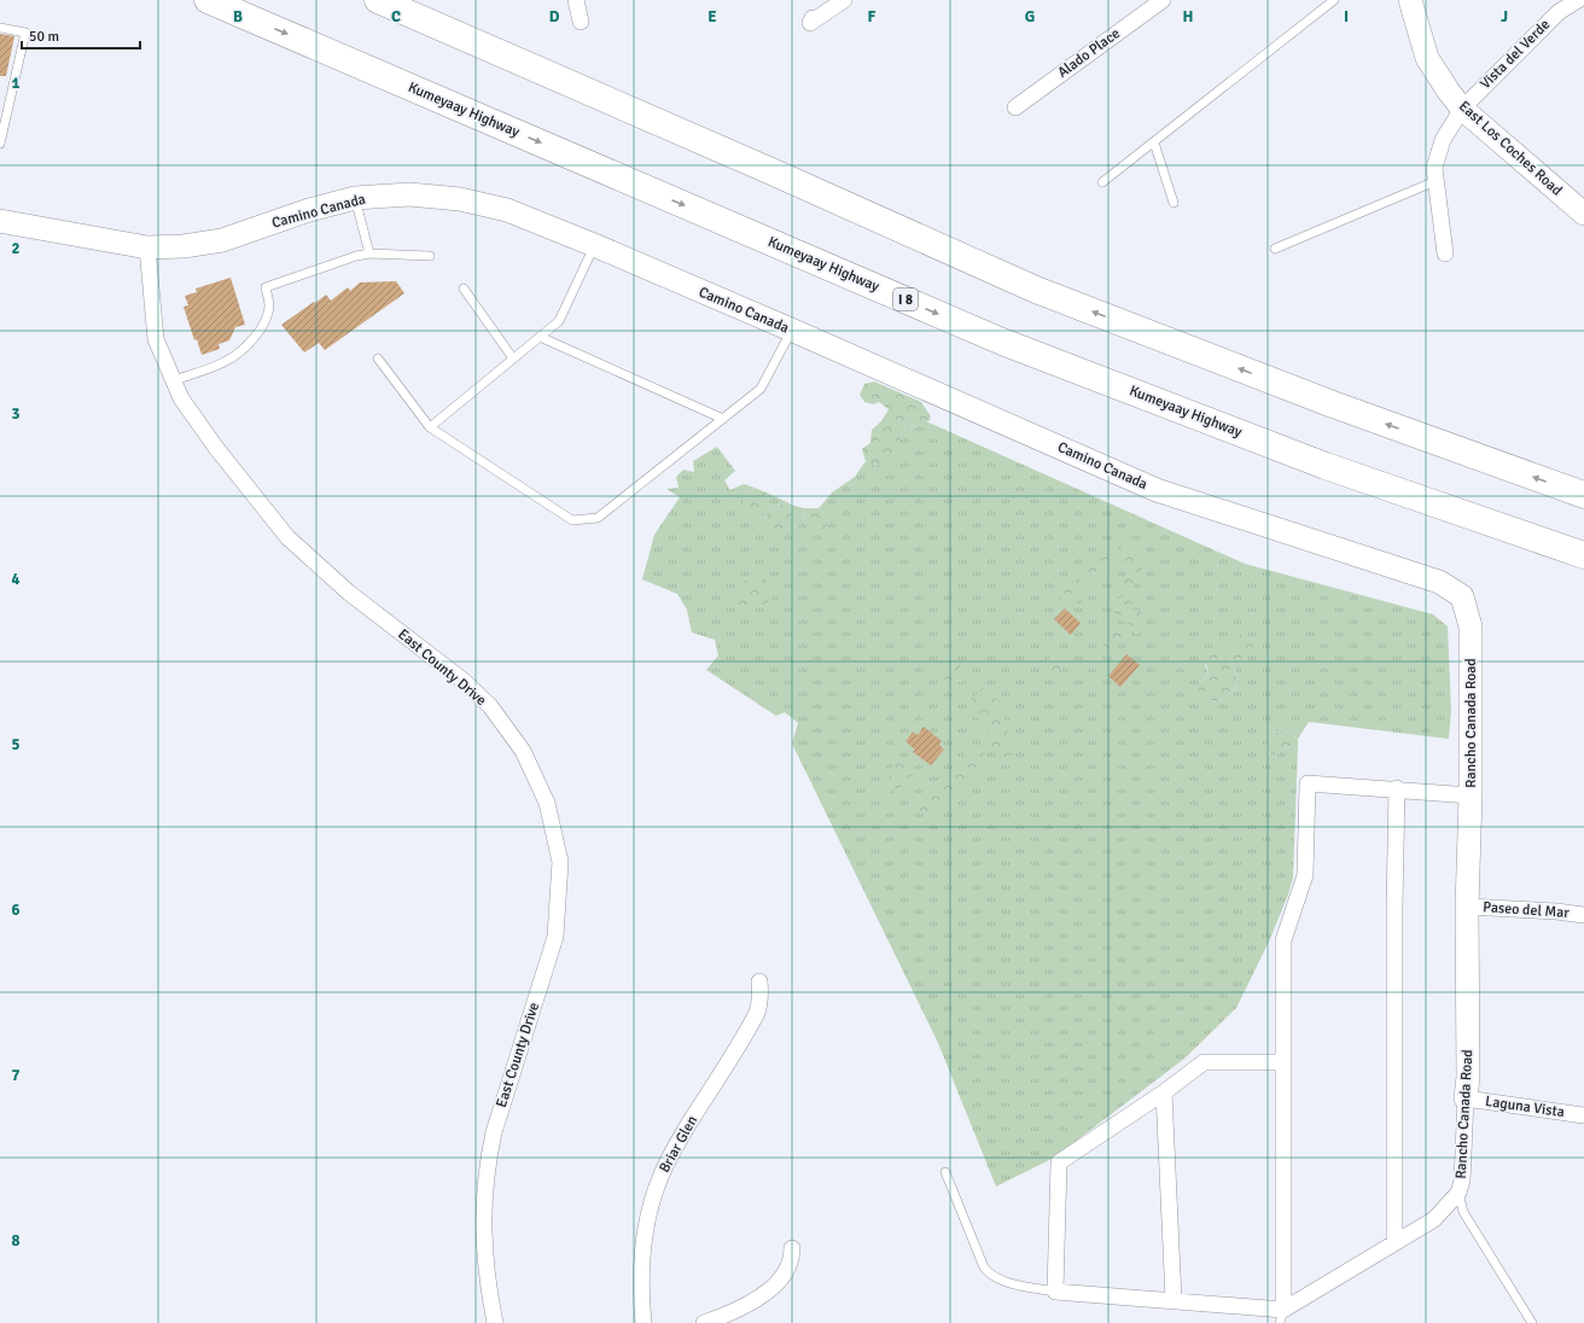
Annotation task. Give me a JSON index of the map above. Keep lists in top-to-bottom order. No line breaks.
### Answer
{"streets":{"highway":["Kumeyaay Highway","I 8"],"street":["Alado Place","Vista del Verde","East Los Coches Road","Camino Canada","East County Drive","Rancho Canada Road","Paseo del Mar","Laguna Vista","Briar Glen"]},"crossings":[["Vista del Verde","East Los Coches Road"],["Camino Canada","East County Drive"],["Camino Canada","Rancho Canada Road"],["Rancho Canada Road","Paseo del Mar"],["Rancho Canada Road","Laguna Vista"]],"scale_bar":"50 m","grid":{"columns":["B","C","D","E","F","G","H","I","J"],"rows":["1","2","3","4","5","6","7","8"]}}
